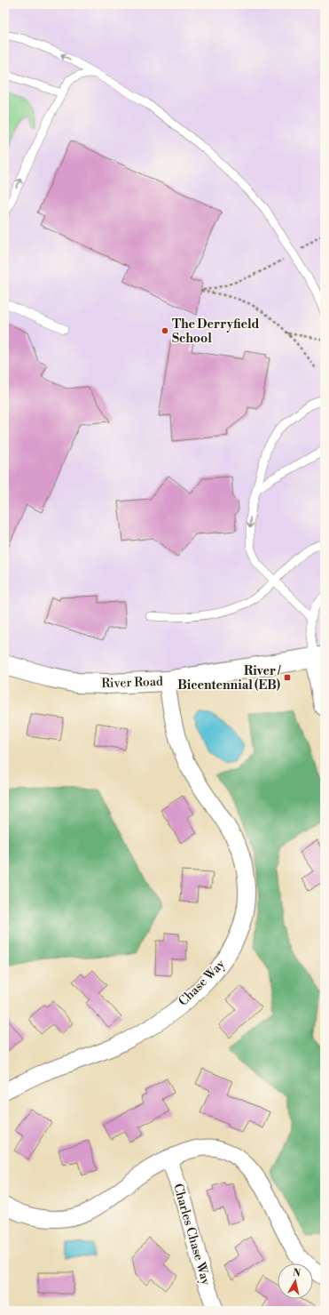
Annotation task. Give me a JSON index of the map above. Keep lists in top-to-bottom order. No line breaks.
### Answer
{"streets":{"street":["River Road","Chase Way","Charles Chase Way"]},"crossings":[["River Road","Chase Way"]],"places":{"other":["The Derryfield School"],"transit":["River / Bicentennial (EB)"]},"north":"top"}
